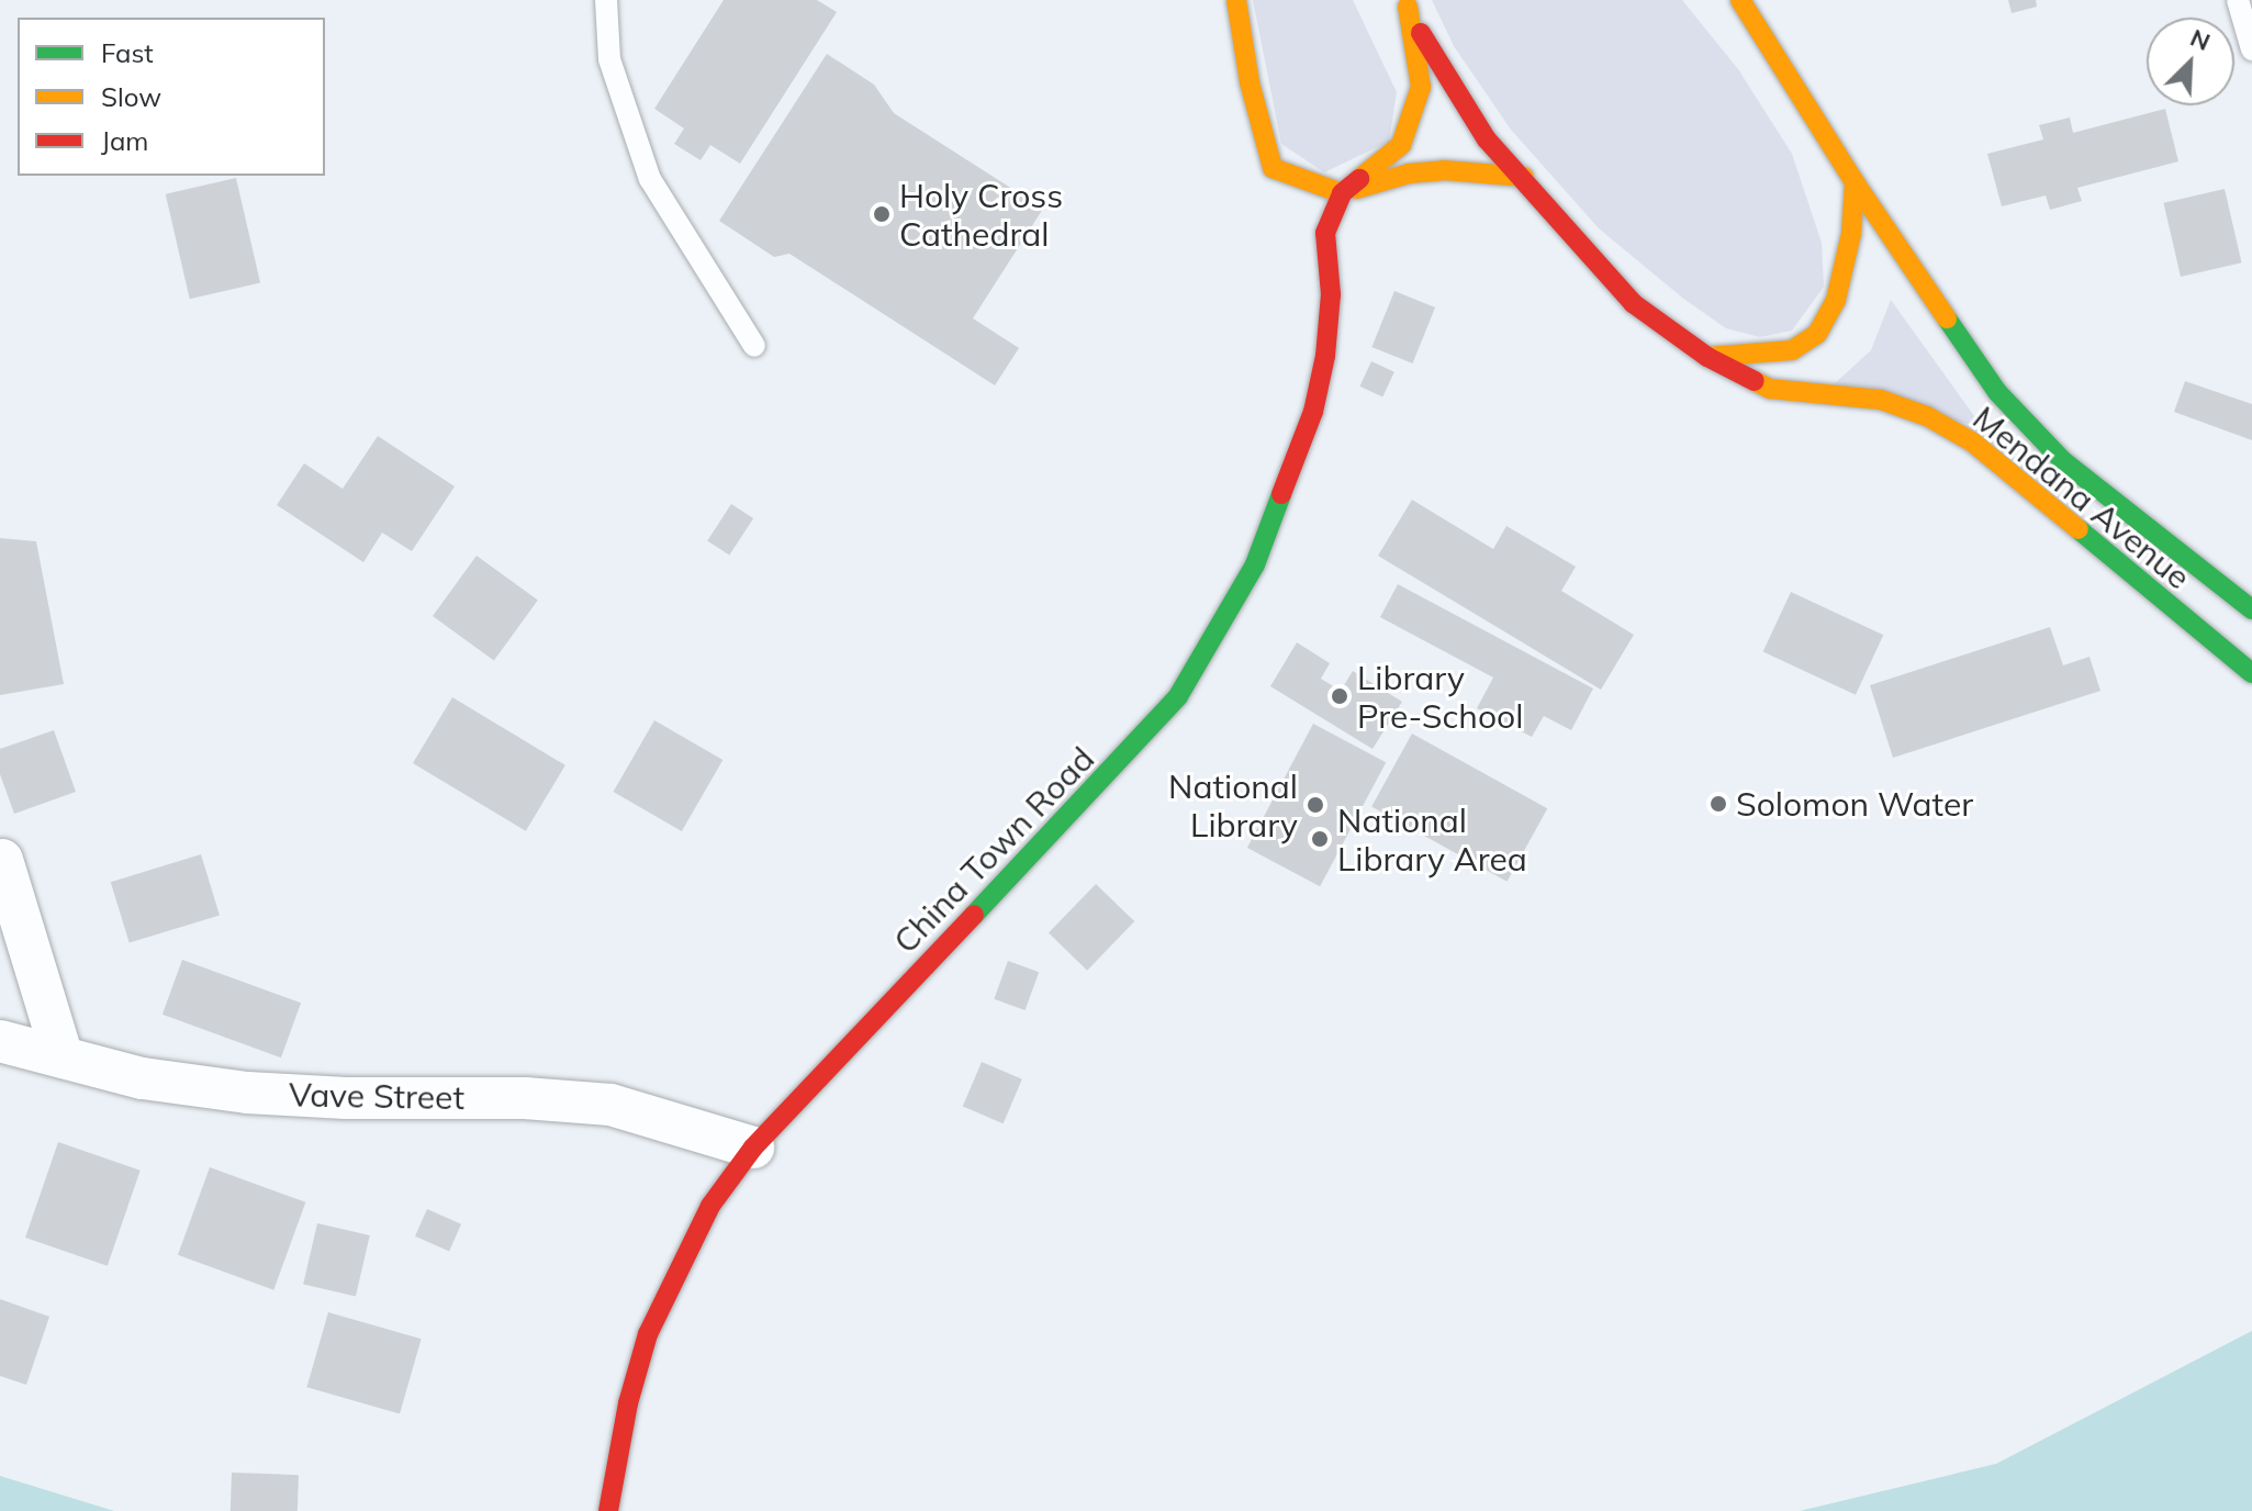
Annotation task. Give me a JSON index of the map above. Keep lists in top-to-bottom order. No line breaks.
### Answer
{"streets":{"street":["Mendana Avenue","China Town Road","Vave Street"]},"crossings":[["China Town Road","Vave Street"]],"places":["Holy Cross Cathedral","Library Pre-School","Solomon Water","National Library","National Library Area"],"legend":["Fast","Slow","Jam"],"north":"top right"}
